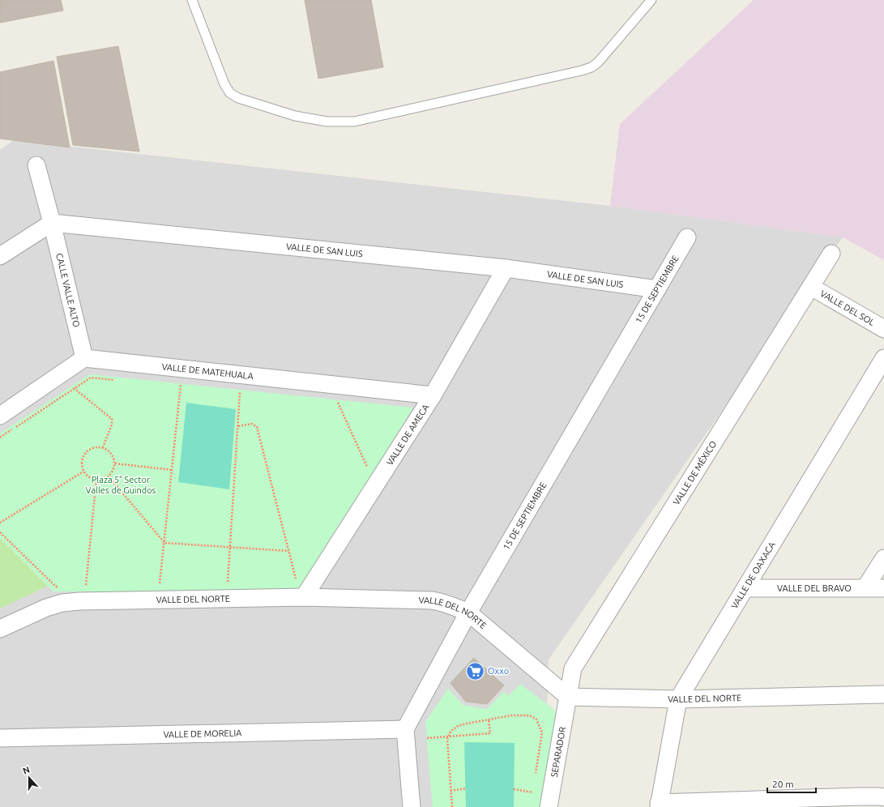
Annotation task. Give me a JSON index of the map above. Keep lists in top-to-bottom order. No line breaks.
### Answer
{"streets":{"street":["VALLE DE SAN LUIS","15 DE SEPTIEMBRE","CALLE VALLE ALTO","VALLE DEL SOL","VALLE DE MATEHUALA","VALLE DE AMECA","VALLE DE MÉXICO","VALLE DE OAXACA","VALLE DEL BRAVO","VALLE DEL NORTE","VALLE DE MORELIA","SEPARADOR"]},"crossings":[["VALLE DE SAN LUIS","15 DE SEPTIEMBRE"],["VALLE DE SAN LUIS","CALLE VALLE ALTO"],["VALLE DE SAN LUIS","VALLE DE AMECA"],["15 DE SEPTIEMBRE","VALLE DEL NORTE"],["15 DE SEPTIEMBRE","VALLE DE MORELIA"],["CALLE VALLE ALTO","VALLE DE MATEHUALA"],["VALLE DEL SOL","VALLE DE MÉXICO"],["VALLE DE MATEHUALA","VALLE DE AMECA"],["VALLE DE AMECA","VALLE DEL NORTE"],["VALLE DE MÉXICO","VALLE DEL NORTE"],["VALLE DE MÉXICO","SEPARADOR"],["VALLE DE OAXACA","VALLE DEL BRAVO"],["VALLE DE OAXACA","VALLE DEL NORTE"],["VALLE DEL NORTE","SEPARADOR"]],"parks":["Plaza 5° Sector Valles de Guindos"],"places":{"supermarket":["Oxxo"]},"scale_bar":"20 m","north":"top"}
